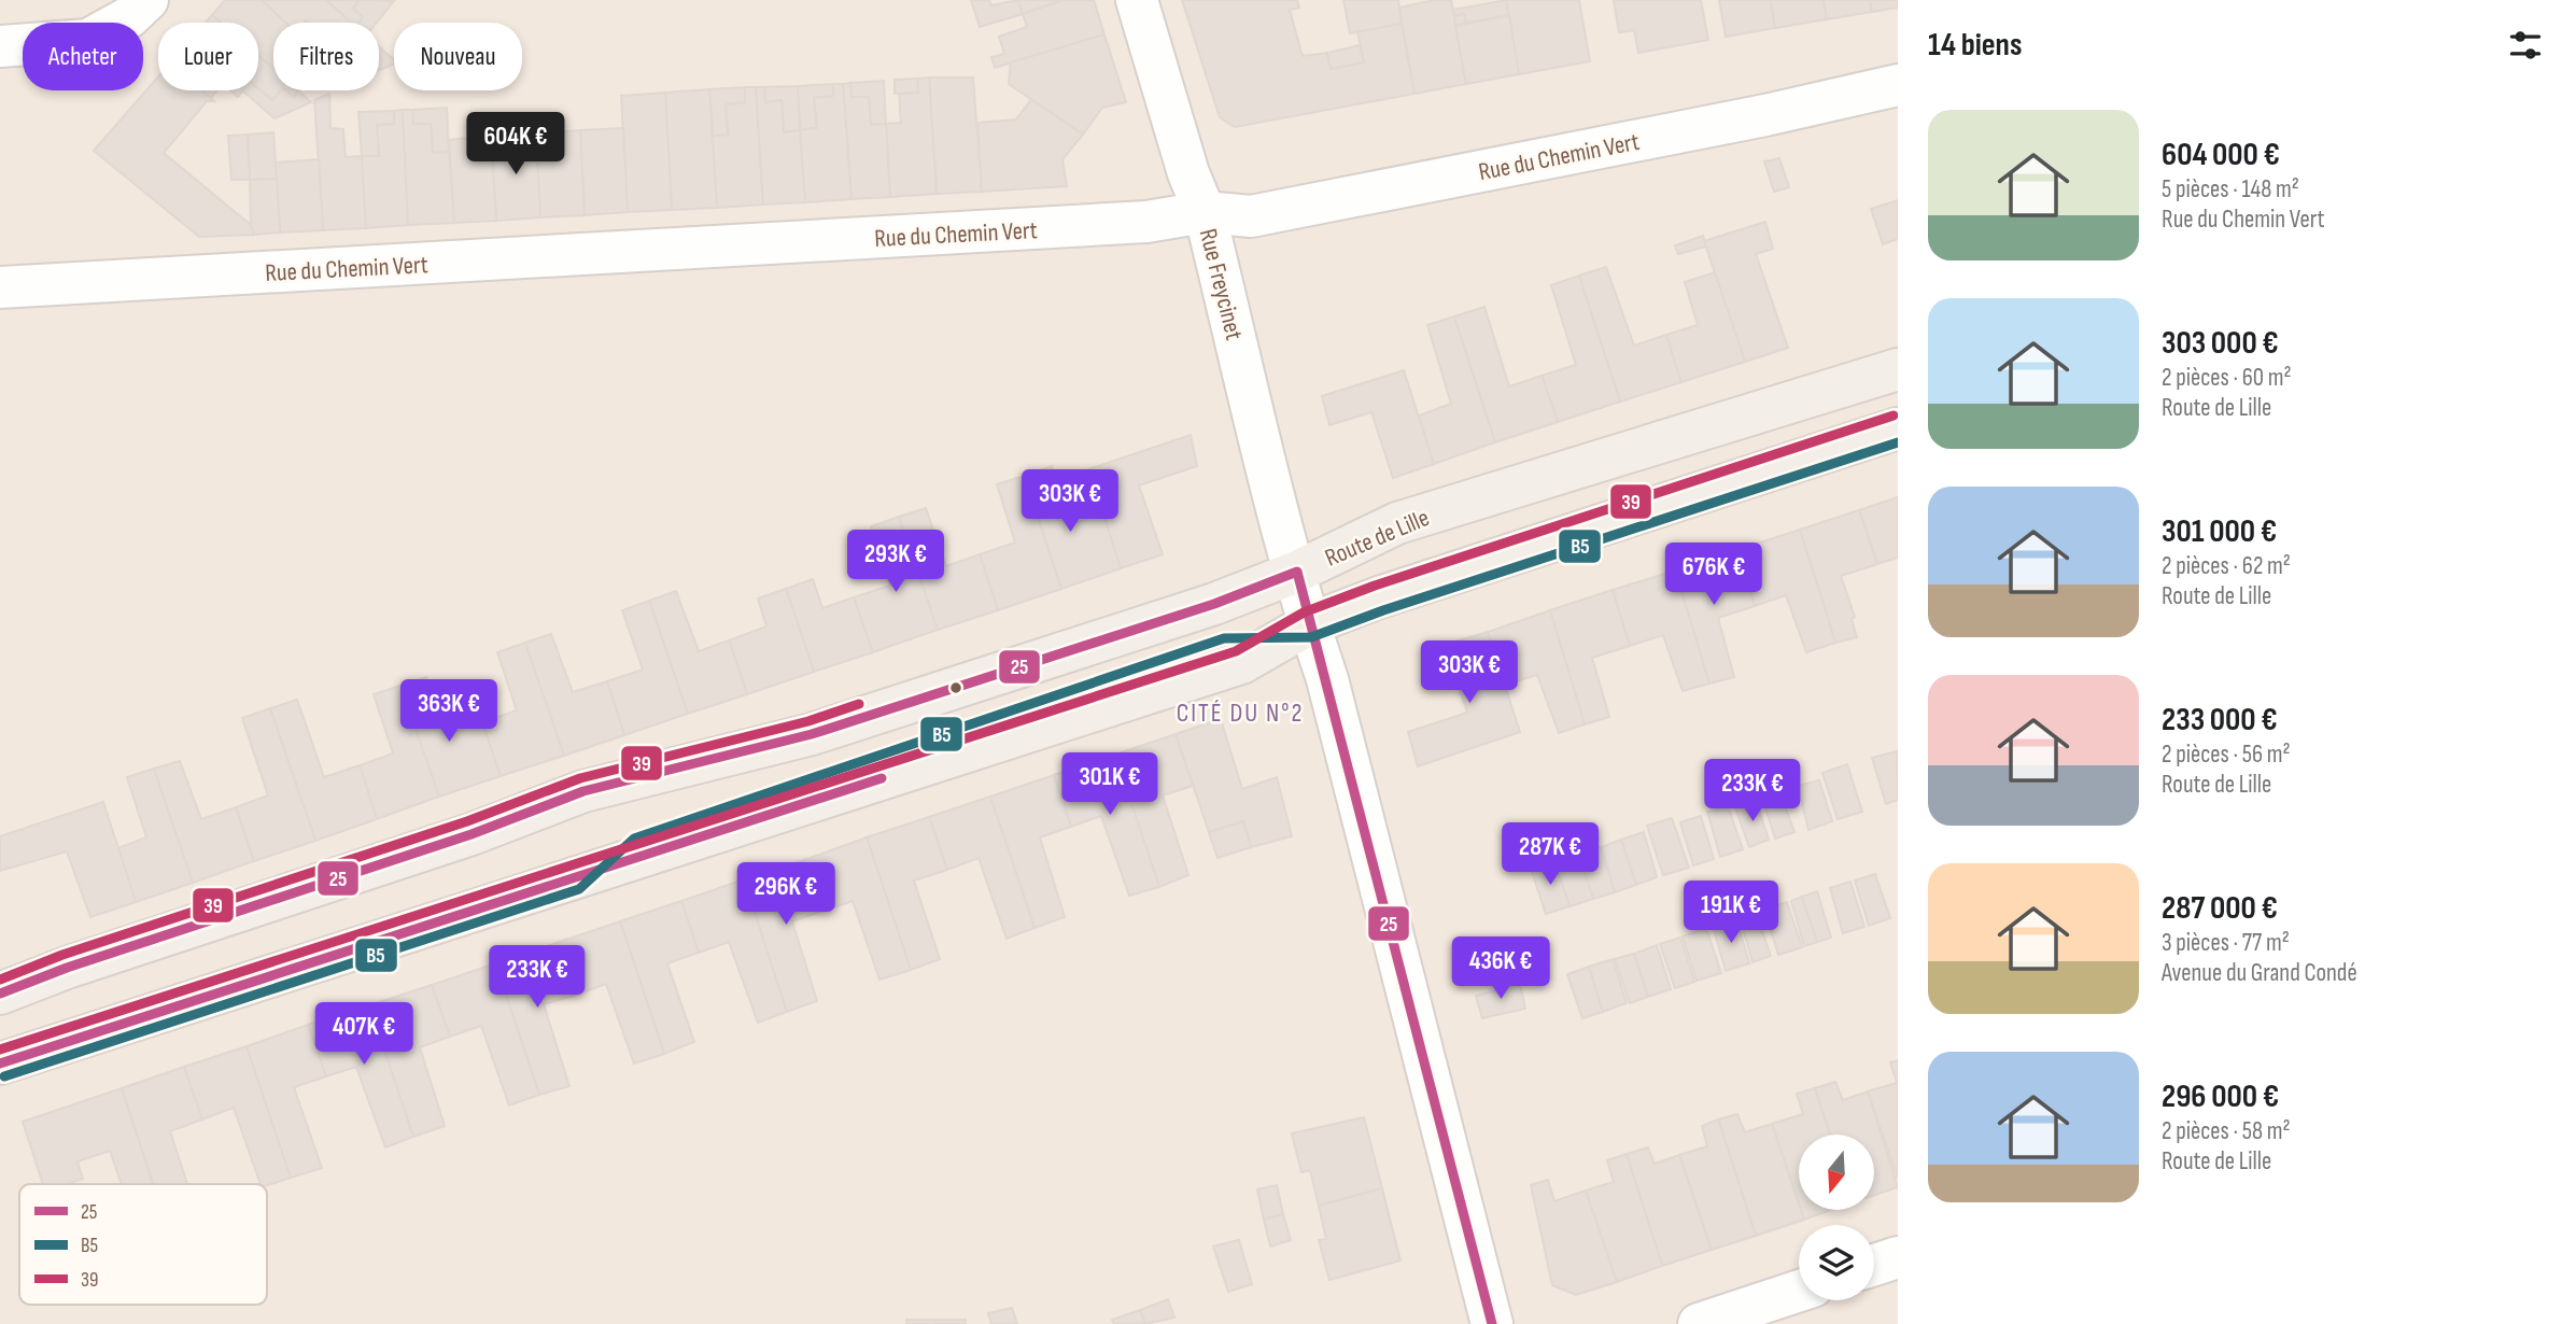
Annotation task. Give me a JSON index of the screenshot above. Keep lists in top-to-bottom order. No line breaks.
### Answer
{"streets":{"main road":["Route de Lille"],"street":["Rue du Chemin Vert","Rue Freycinet"]},"crossings":[["Rue du Chemin Vert","Rue Freycinet"],["Rue Freycinet","Route de Lille"]],"districts":["CITÉ DU N°2"],"lines":["transit line 39","transit line B5","transit line 25"],"legend":["25","B5","39"],"north":"bottom","page":{"heading":"14 biens","chip":["Acheter","Louer","Filtres","Nouveau"],"list":[{"name":"604 000 €","note":"5 pièces · 148 m² · Rue du Chemin Vert"},{"name":"303 000 €","note":"2 pièces · 60 m² · Route de Lille"},{"name":"301 000 €","note":"2 pièces · 62 m² · Route de Lille"},{"name":"233 000 €","note":"2 pièces · 56 m² · Route de Lille"},{"name":"287 000 €","note":"3 pièces · 77 m² · Avenue du Grand Condé"},{"name":"296 000 €","note":"2 pièces · 58 m² · Route de Lille"}],"price":["604K €","303K €","293K €","676K €","303K €","363K €","301K €","233K €","287K €","296K €","191K €","436K €","233K €","407K €"]}}
